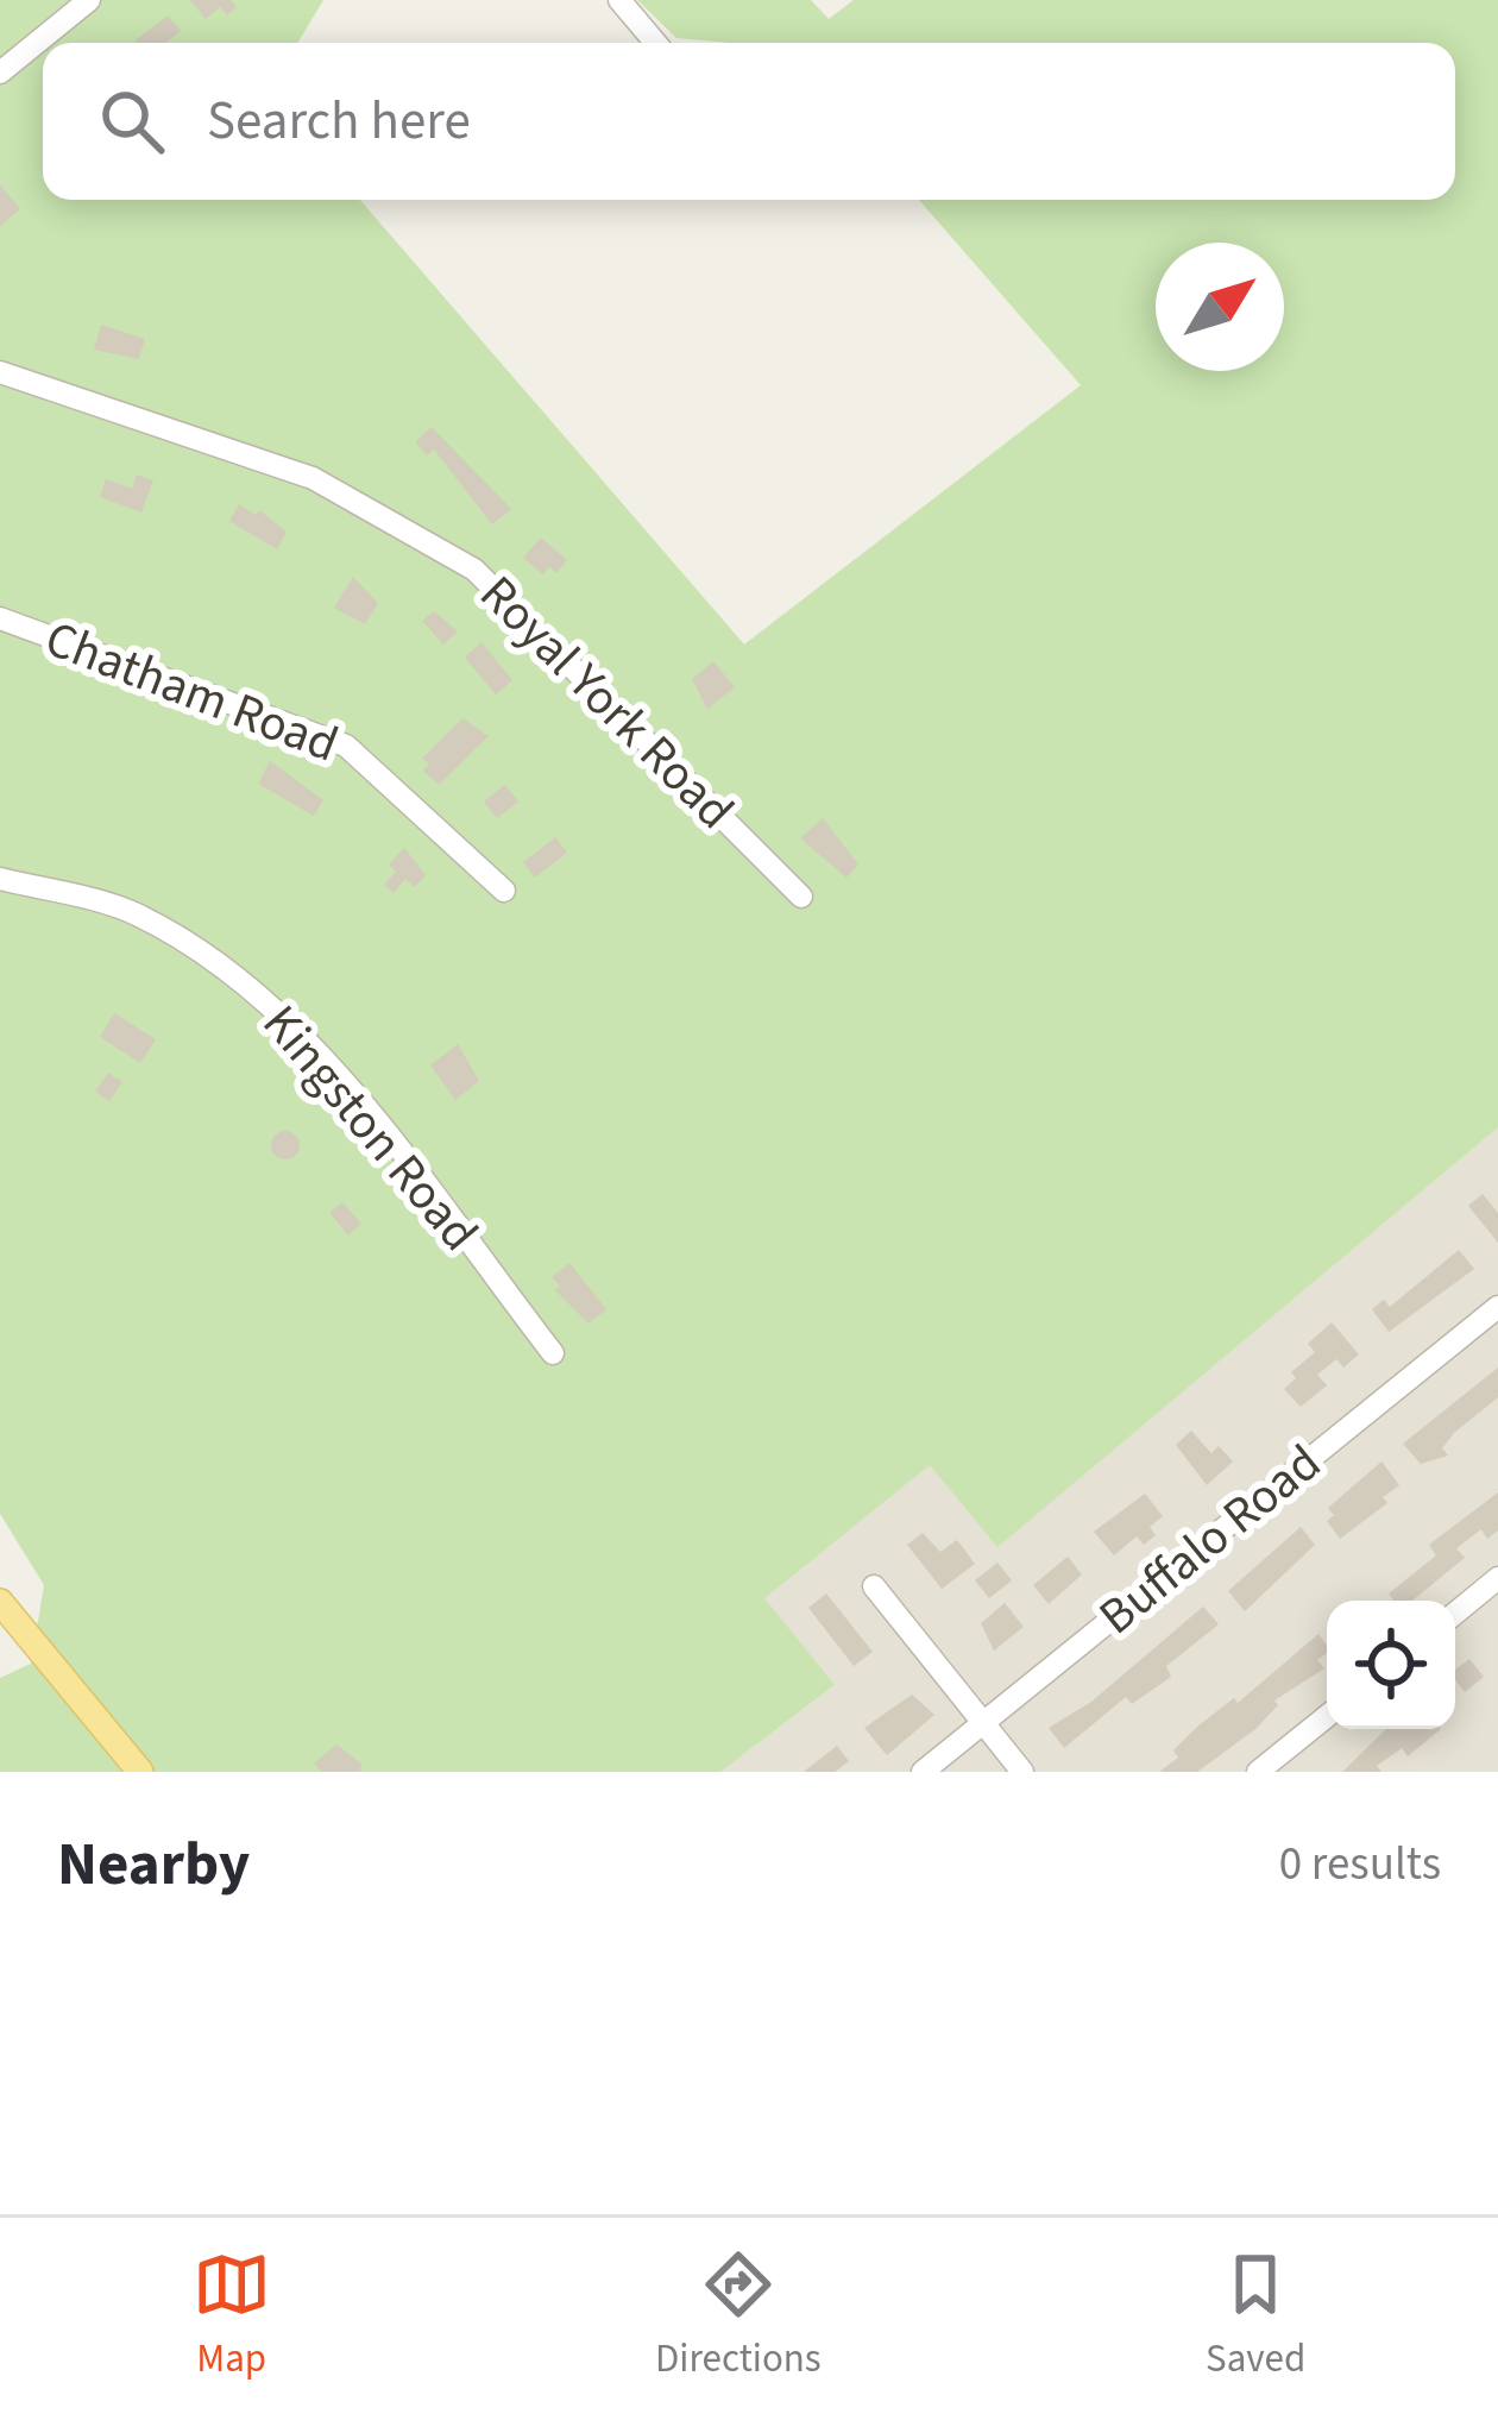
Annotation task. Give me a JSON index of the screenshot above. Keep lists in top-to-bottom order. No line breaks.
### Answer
{"streets":{"street":["Chatham Road","Royal York Road","Kingston Road","Buffalo Road"]},"north":"top right","page":{"search":"Search here","heading":["Nearby","0 results"],"nav":["Map","Directions","Saved"]}}
